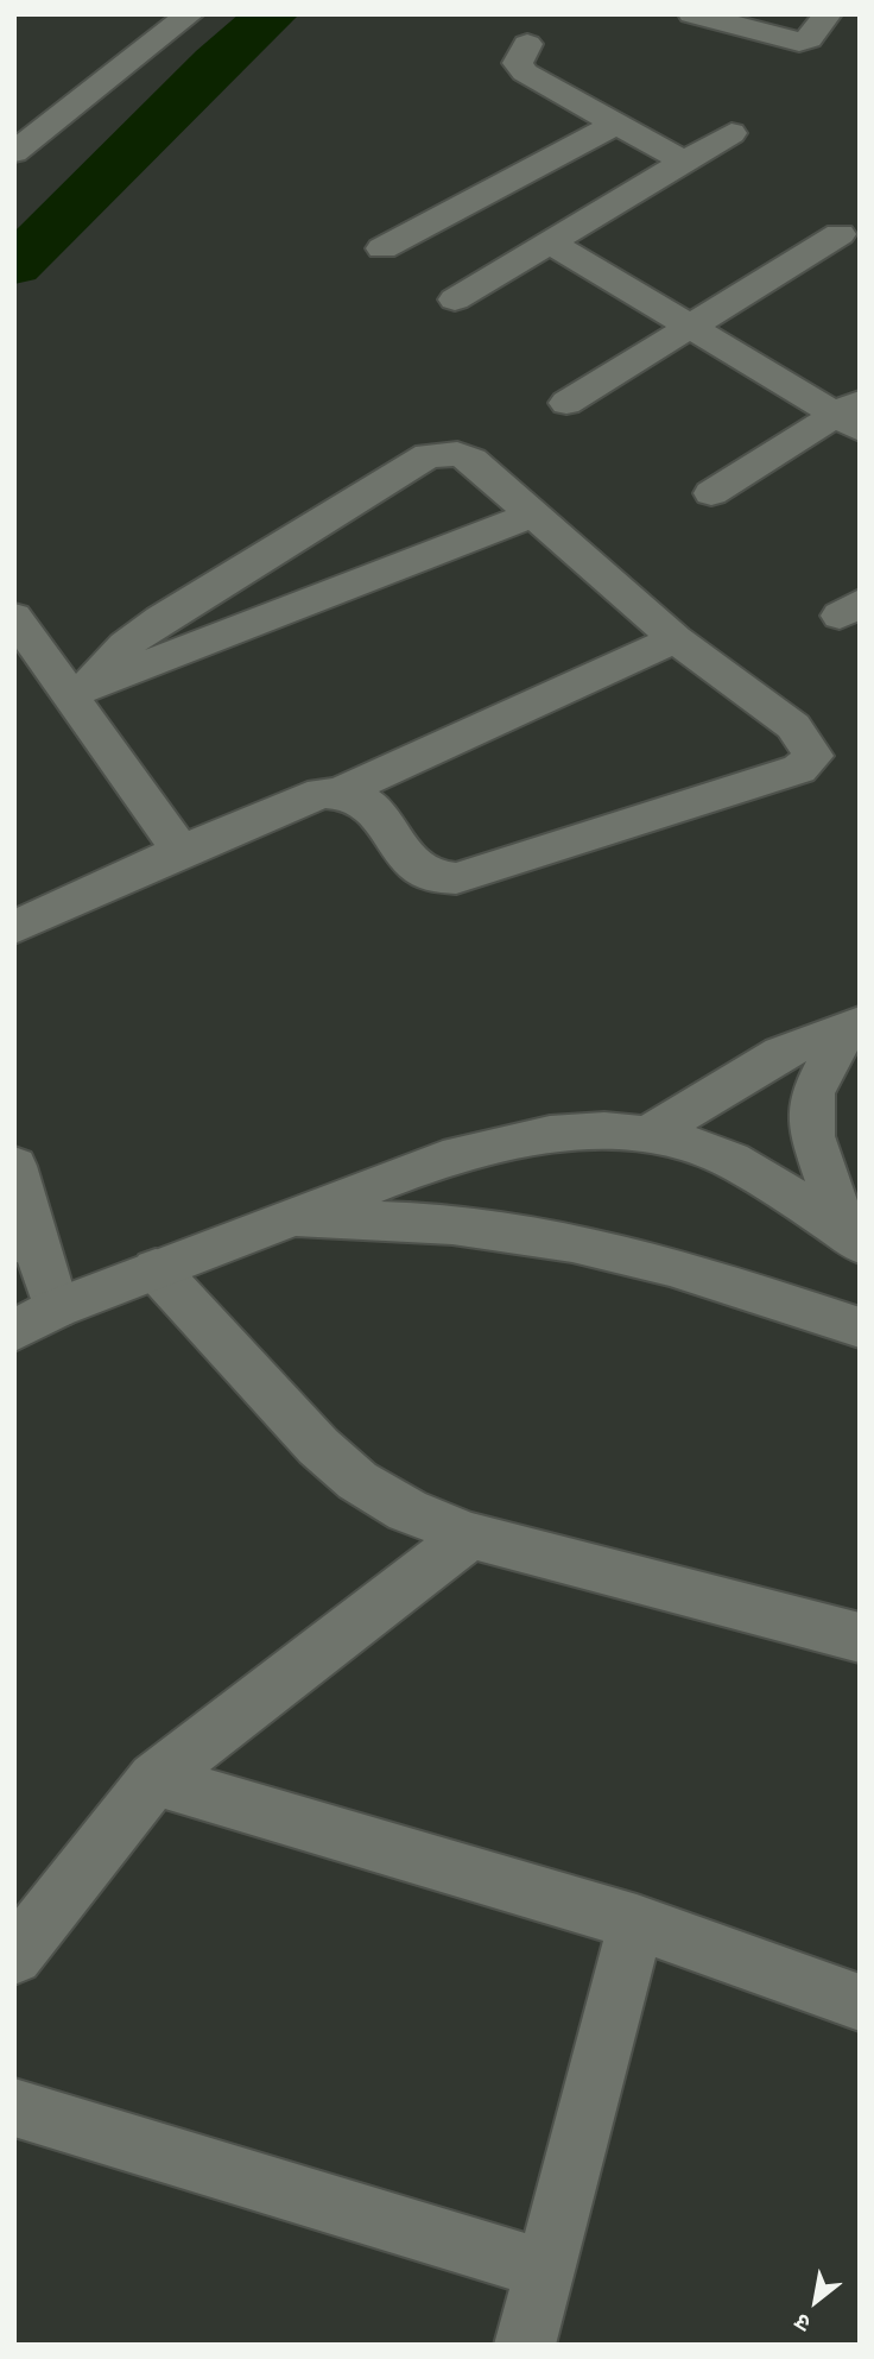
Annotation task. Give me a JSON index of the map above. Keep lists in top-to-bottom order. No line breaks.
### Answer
{"north":"bottom left"}
